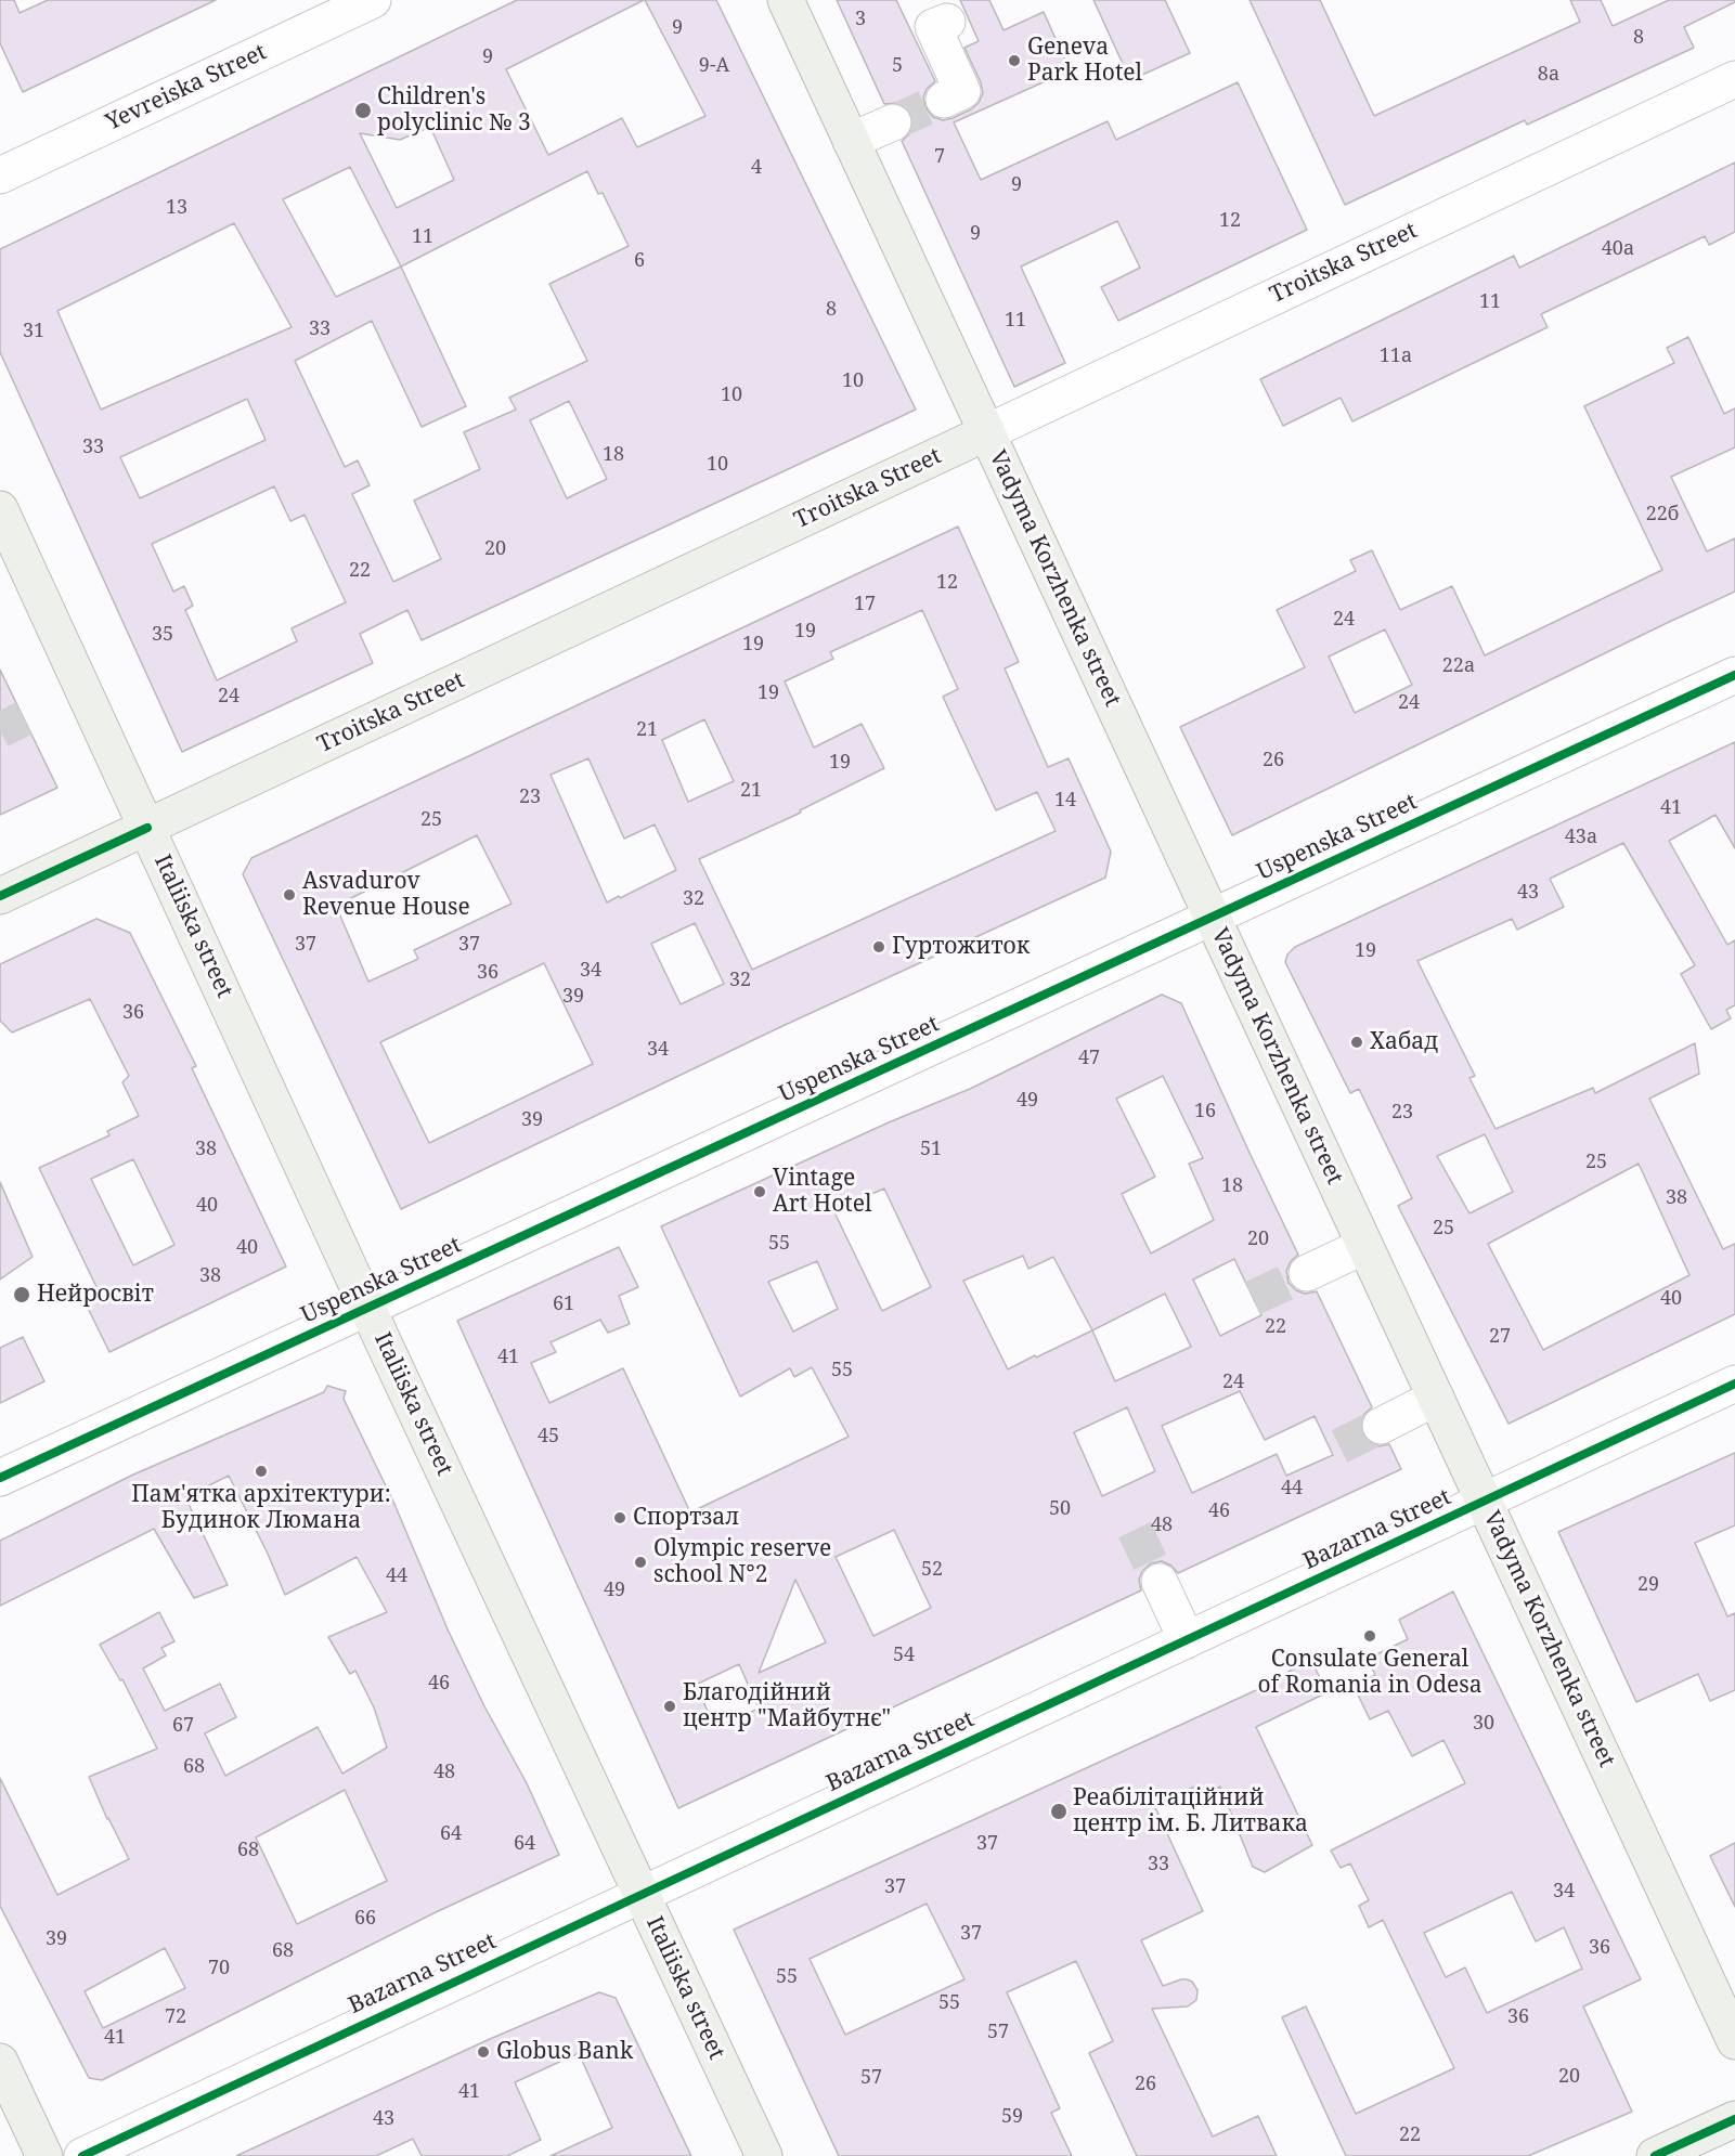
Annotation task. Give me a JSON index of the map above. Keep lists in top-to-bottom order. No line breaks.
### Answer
{"streets":{"main road":["Troitska Street","Vadyma Korzhenka street","Italiiska street"],"street":["Yevreiska Street","Uspenska Street","Bazarna Street"]},"crossings":[["Troitska Street","Vadyma Korzhenka street"],["Troitska Street","Italiiska street"],["Vadyma Korzhenka street","Uspenska Street"],["Vadyma Korzhenka street","Bazarna Street"],["Uspenska Street","Italiiska street"],["Italiiska street","Bazarna Street"]],"places":["Geneva Park Hotel","Children's polyclinic № 3","Asvadurov Revenue House","Гуртожиток","Хабад","Vintage Art Hotel","Нейросвіт","Пам'ятка архітектури: Будинок Люмана","Спортзал","Olympic reserve school N°2","Consulate General of Romania in Odesa","Благодійний центр \"Майбутнє\"","Реабілітаційний центр ім. Б. Литвака","Globus Bank"],"house_numbers":["3","9","8","9","9-А","5","8а","7","4","9","13","12","9","11","40а","6","11","8","11","33","31","11а","10","10","33","18","10","22б","20","22","12","17","24","19","35","19","22а","19","24","24","21","26","19","21","23","14","41","25","43а","43","32","37","37","19","34","36","32","39","36","34","47","49","16","23","39","38","51","25","18","38","40","25","20","55","40","38","40","61","22","27","41","55","24","45","44","50","46","48","52","44","29","49","54","46","30","67","68","48","64","64","37","68","33","37","34","66","37","39","36","68","70","55","55","72","36","57","41","20","57","26","41","59","43","22"]}
